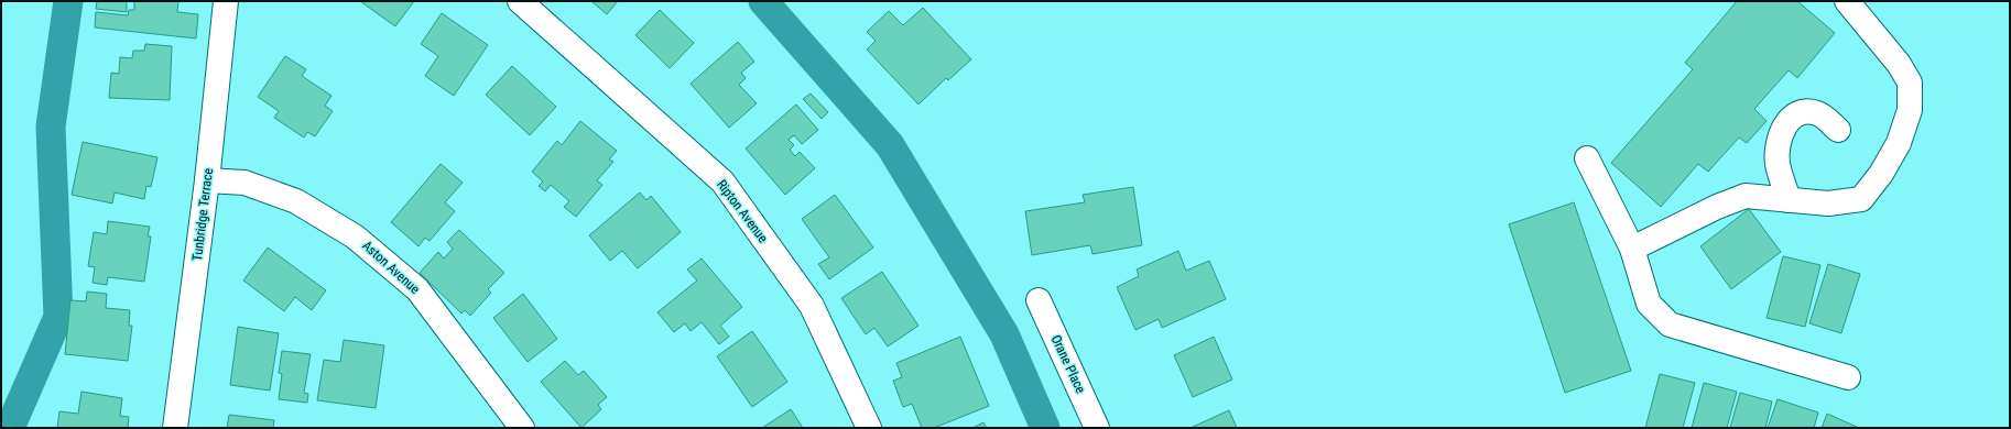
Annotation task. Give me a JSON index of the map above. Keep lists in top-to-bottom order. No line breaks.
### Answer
{"streets":{"street":["Ripton Avenue","Tunbridge Terrace","Aston Avenue","Orane Place"]},"crossings":[["Tunbridge Terrace","Aston Avenue"]]}
